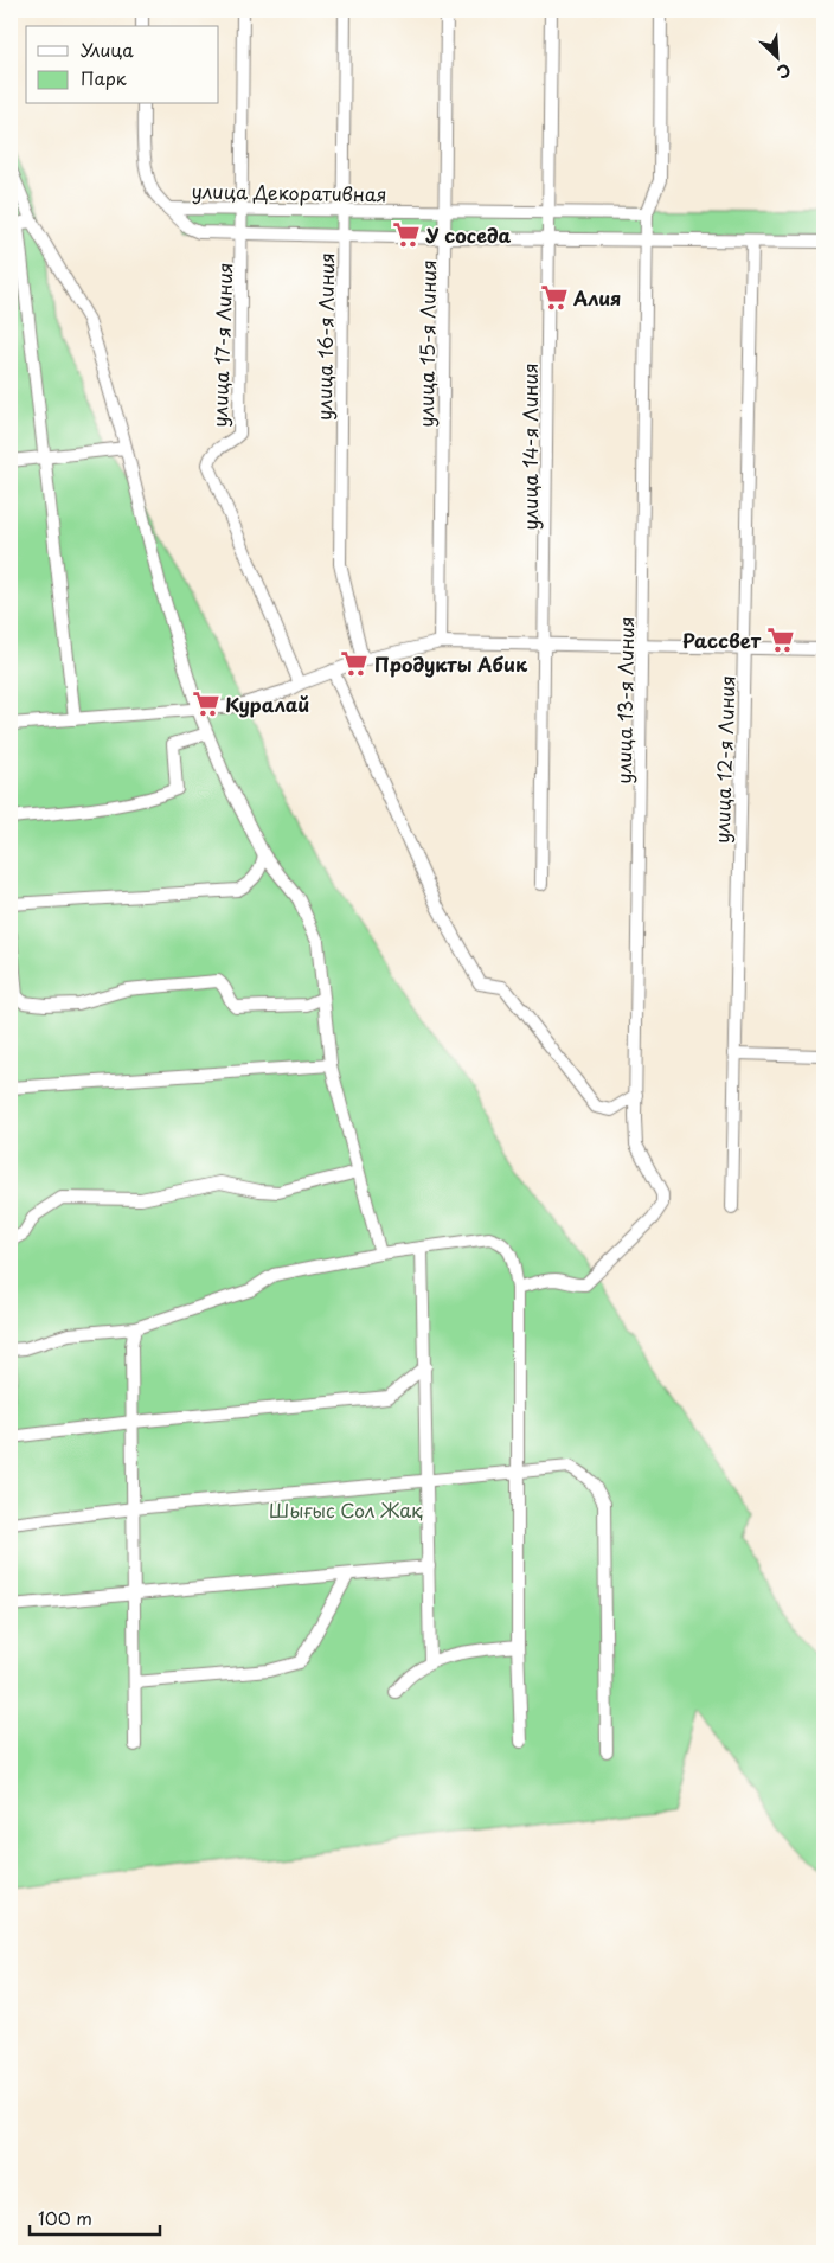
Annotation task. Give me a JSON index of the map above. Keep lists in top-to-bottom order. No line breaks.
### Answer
{"streets":{"street":["улица Декоративная","улица 16-я Линия","улица 15-я Линия","улица 17-я Линия","улица 14-я Линия","улица 13-я Линия","улица 12-я Линия"]},"crossings":[["улица Декоративная","улица 16-я Линия"],["улица Декоративная","улица 15-я Линия"],["улица Декоративная","улица 17-я Линия"],["улица Декоративная","улица 14-я Линия"],["улица Декоративная","улица 13-я Линия"],["улица Декоративная","улица 12-я Линия"]],"parks":["Шығыс Сол Жақ"],"places":{"supermarket":["У соседа","Алия","Рассвет","Продукты Абик","Куралай"]},"legend":["Улица","Парк"],"scale_bar":"100 m","north":"bottom right"}
